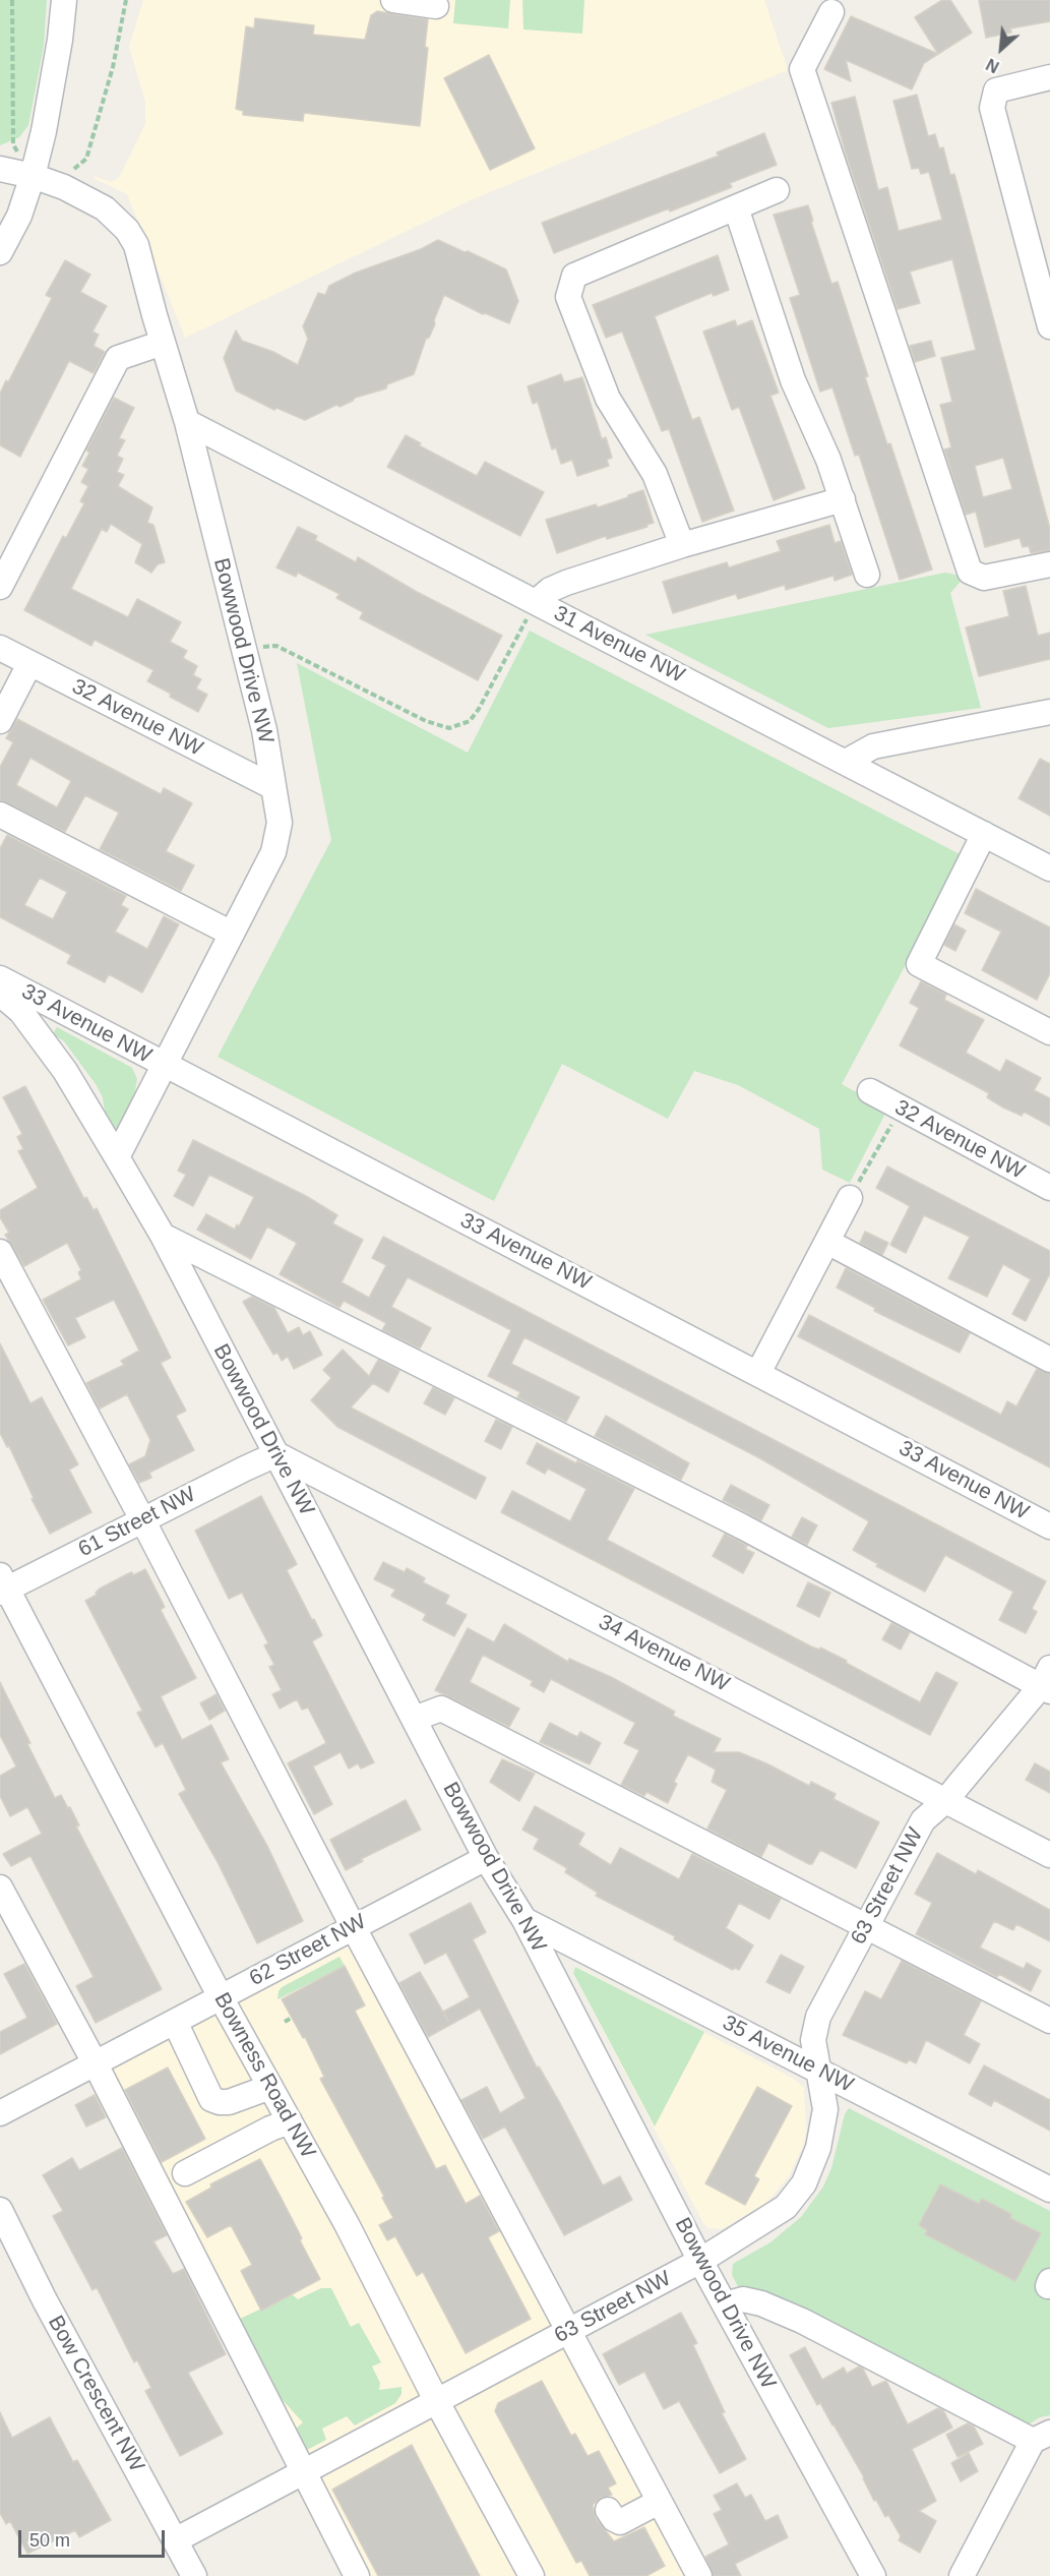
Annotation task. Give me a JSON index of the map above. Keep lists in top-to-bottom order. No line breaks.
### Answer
{"streets":{"street":["31 Avenue NW","Bowwood Drive NW","32 Avenue NW","33 Avenue NW","61 Street NW","34 Avenue NW","63 Street NW","62 Street NW","35 Avenue NW","Bowness Road NW","Bow Crescent NW"]},"crossings":[["31 Avenue NW","Bowwood Drive NW"],["Bowwood Drive NW","32 Avenue NW"],["Bowwood Drive NW","33 Avenue NW"],["Bowwood Drive NW","61 Street NW"],["Bowwood Drive NW","34 Avenue NW"],["Bowwood Drive NW","63 Street NW"],["Bowwood Drive NW","62 Street NW"],["Bowwood Drive NW","35 Avenue NW"],["61 Street NW","34 Avenue NW"],["61 Street NW","Bowness Road NW"],["34 Avenue NW","63 Street NW"],["63 Street NW","35 Avenue NW"],["63 Street NW","Bowness Road NW"],["63 Street NW","Bow Crescent NW"],["62 Street NW","Bowness Road NW"]],"scale_bar":"50 m","north":"bottom left"}
